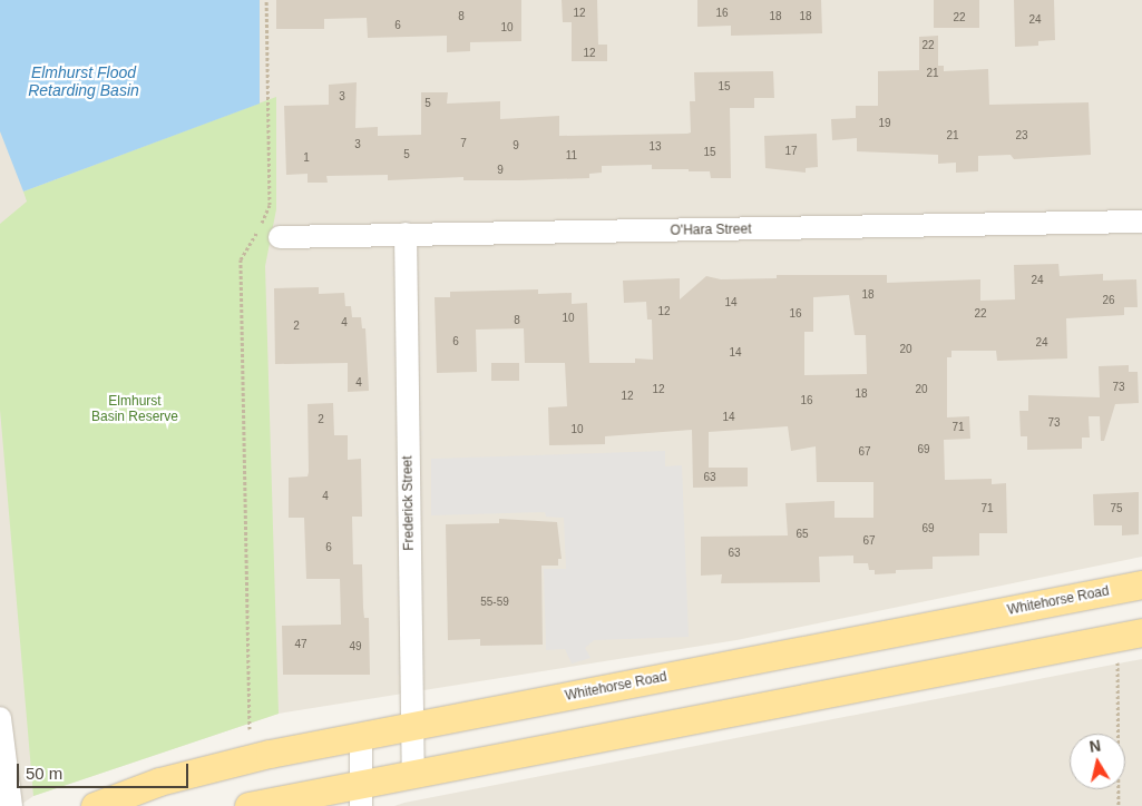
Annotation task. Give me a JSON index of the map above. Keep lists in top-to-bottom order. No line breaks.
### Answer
{"streets":{"main road":["Whitehorse Road"],"street":["O'Hara Street","Frederick Street"]},"crossings":[["O'Hara Street","Frederick Street"],["Frederick Street","Whitehorse Road"]],"water":["Elmhurst Flood Retarding Basin"],"parks":["Elmhurst Basin Reserve"],"house_numbers":["12","16","8","18","18","22","24","6","10","22","12","21","15","3","5","19","21","23","7","3","9","13","17","15","5","11","1","9","24","18","26","14","12","16","22","10","8","4","2","6","24","20","14","4","73","12","20","18","12","16","14","2","73","71","10","69","67","63","4","71","75","69","65","67","6","63","55-59","47","49"],"scale_bar":"50 m","north":"top"}
